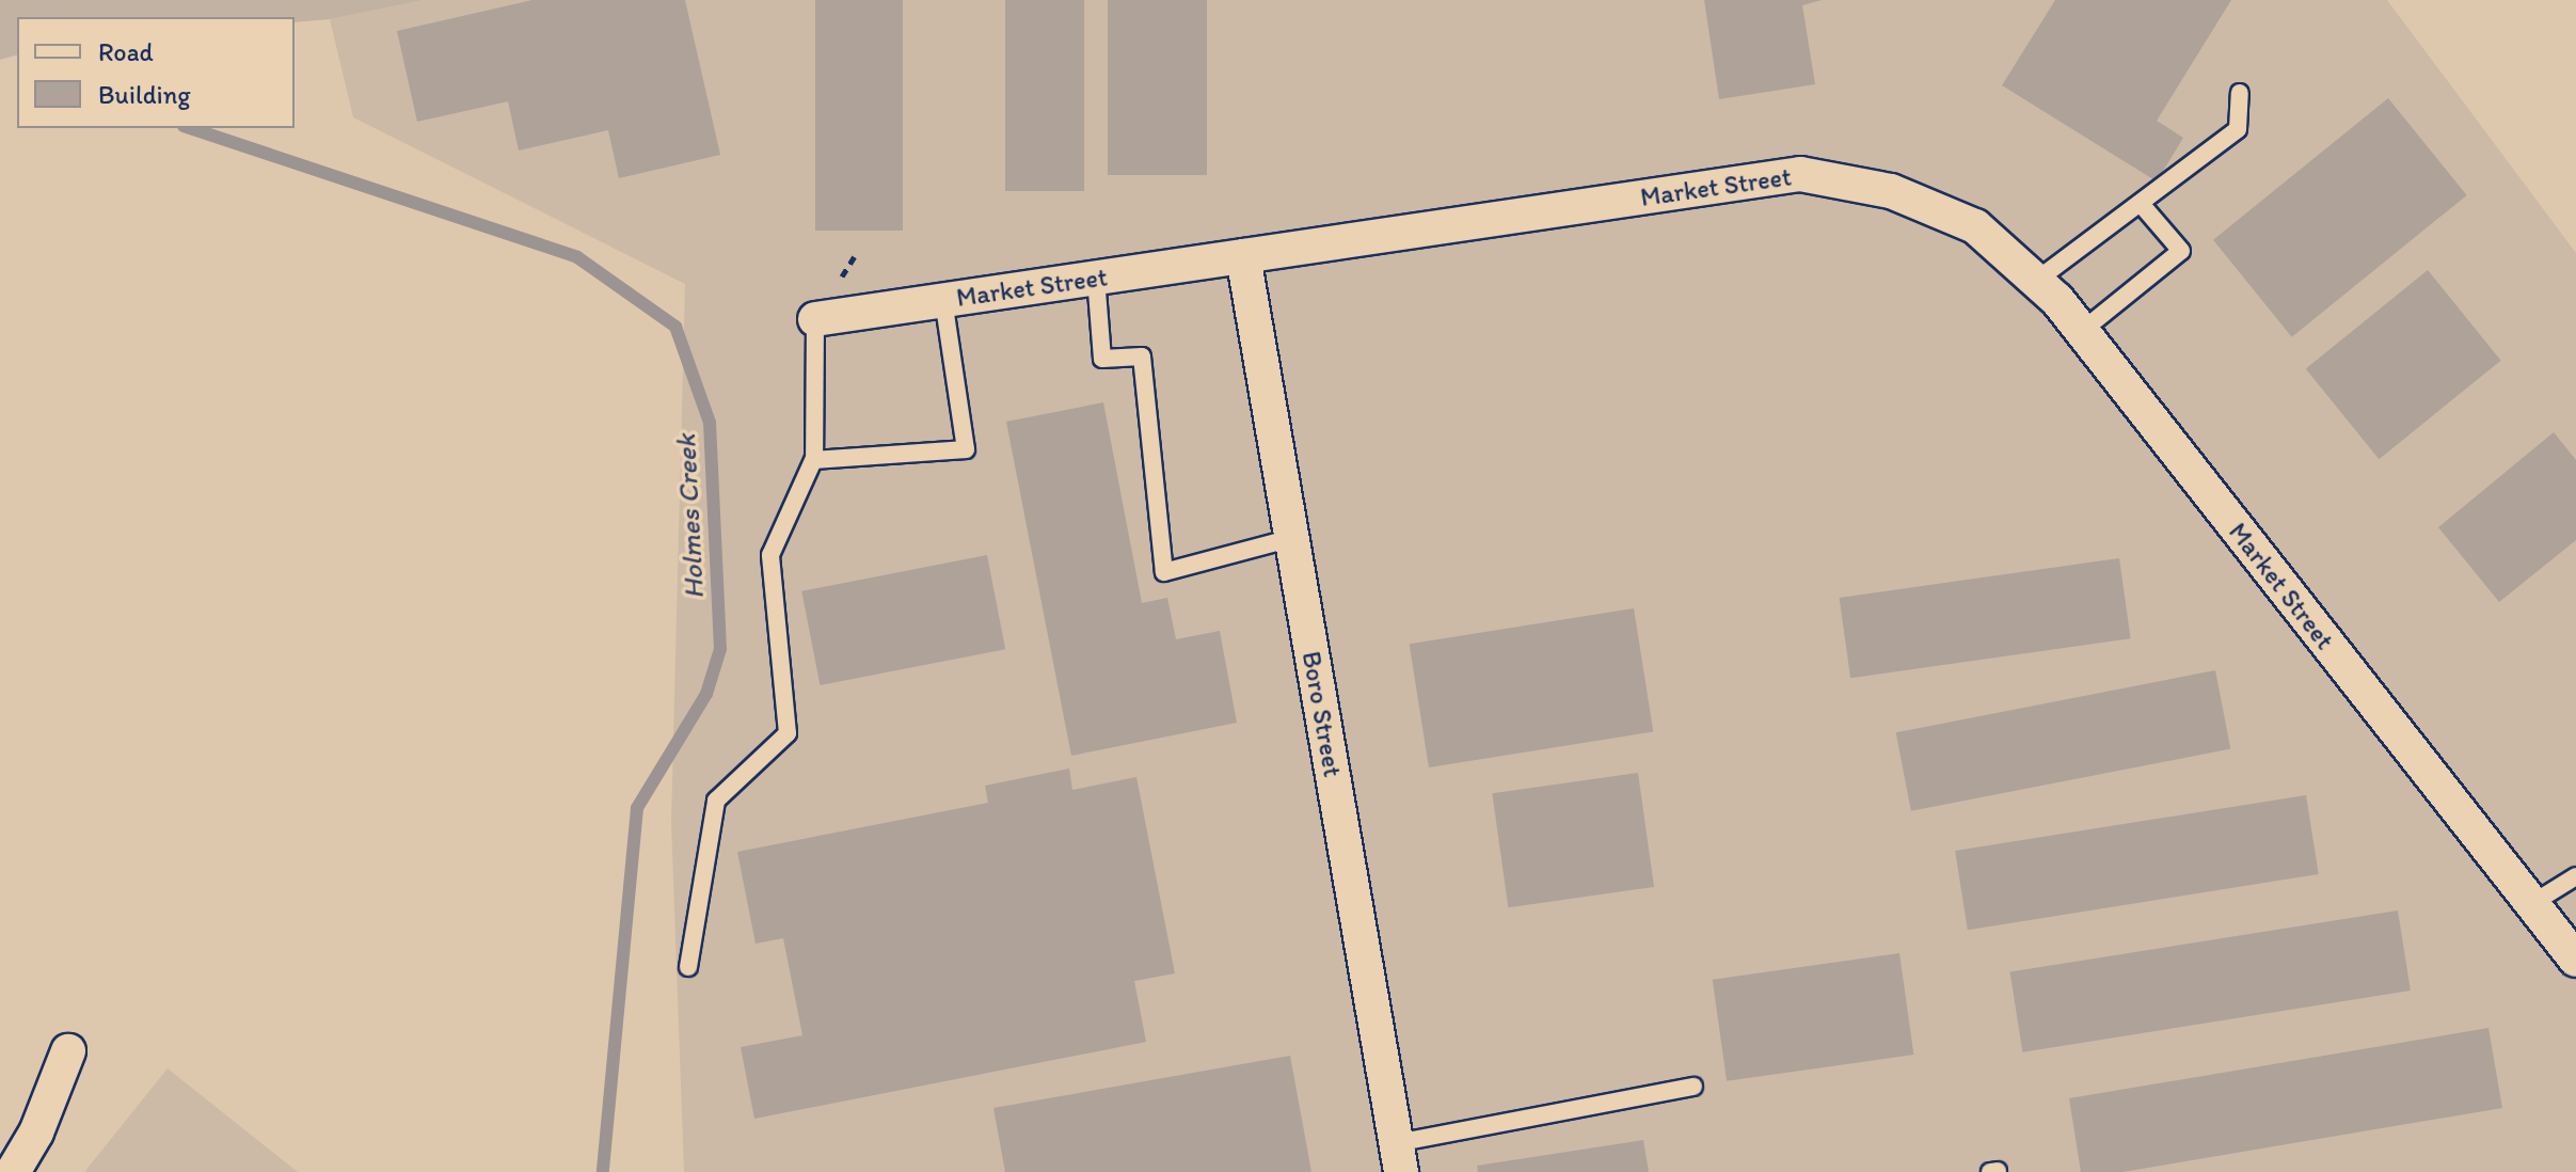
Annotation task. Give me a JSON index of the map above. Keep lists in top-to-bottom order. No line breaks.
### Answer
{"streets":{"street":["Market Street","Boro Street"]},"crossings":[["Market Street","Boro Street"]],"water":["Holmes Creek"],"legend":["Road","Building"]}
